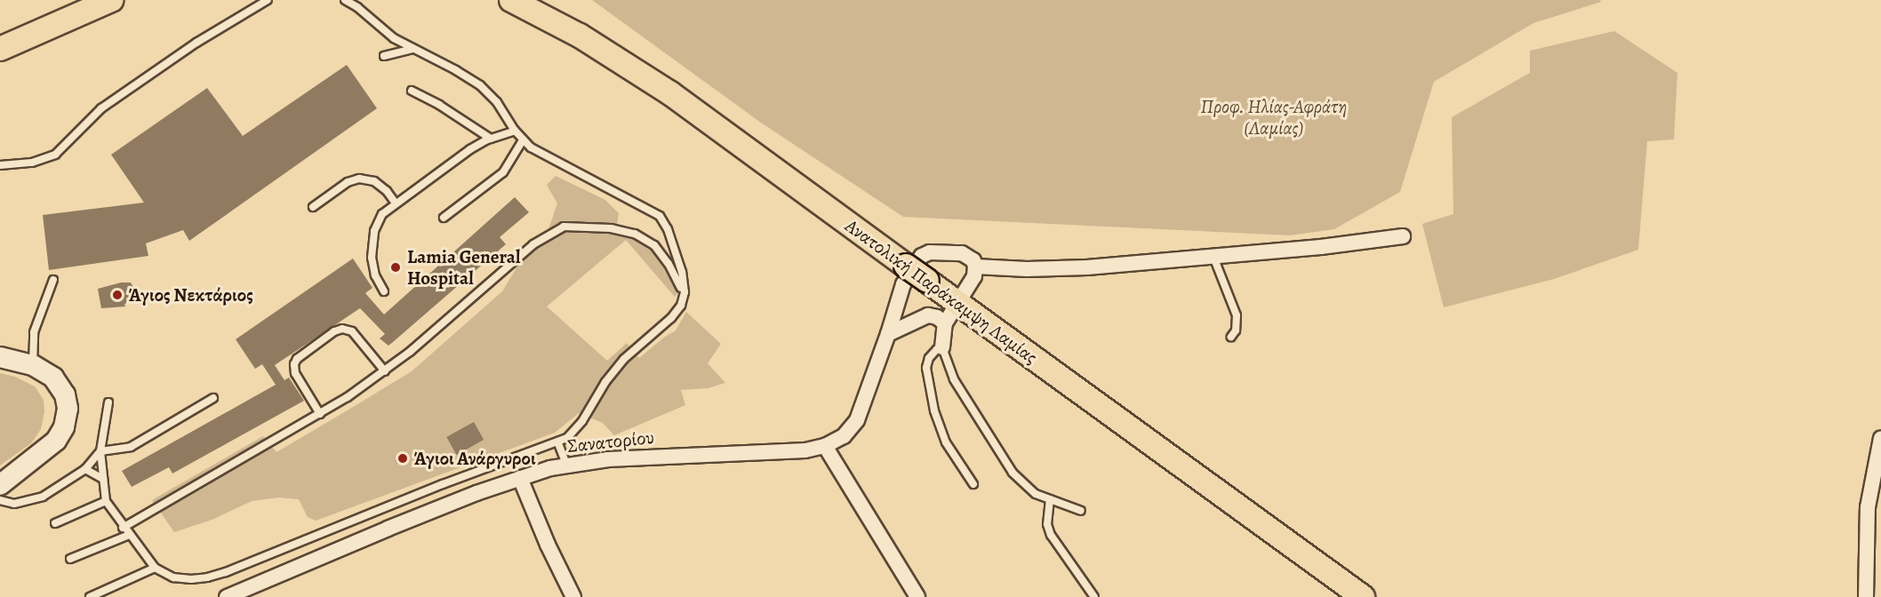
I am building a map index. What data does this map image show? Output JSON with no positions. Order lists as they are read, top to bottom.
{
  "streets": {
    "main road": ["Ανατολική Παράκαμψη Λαμίας"],
    "street": ["Σανατορίου"]
  },
  "parks": ["Προφ. Ηλίας-Αφράτη (Λαμίας)"],
  "places": ["Lamia General Hospital", "Άγιος Νεκτάριος", "Άγιοι Ανάργυροι"]
}
